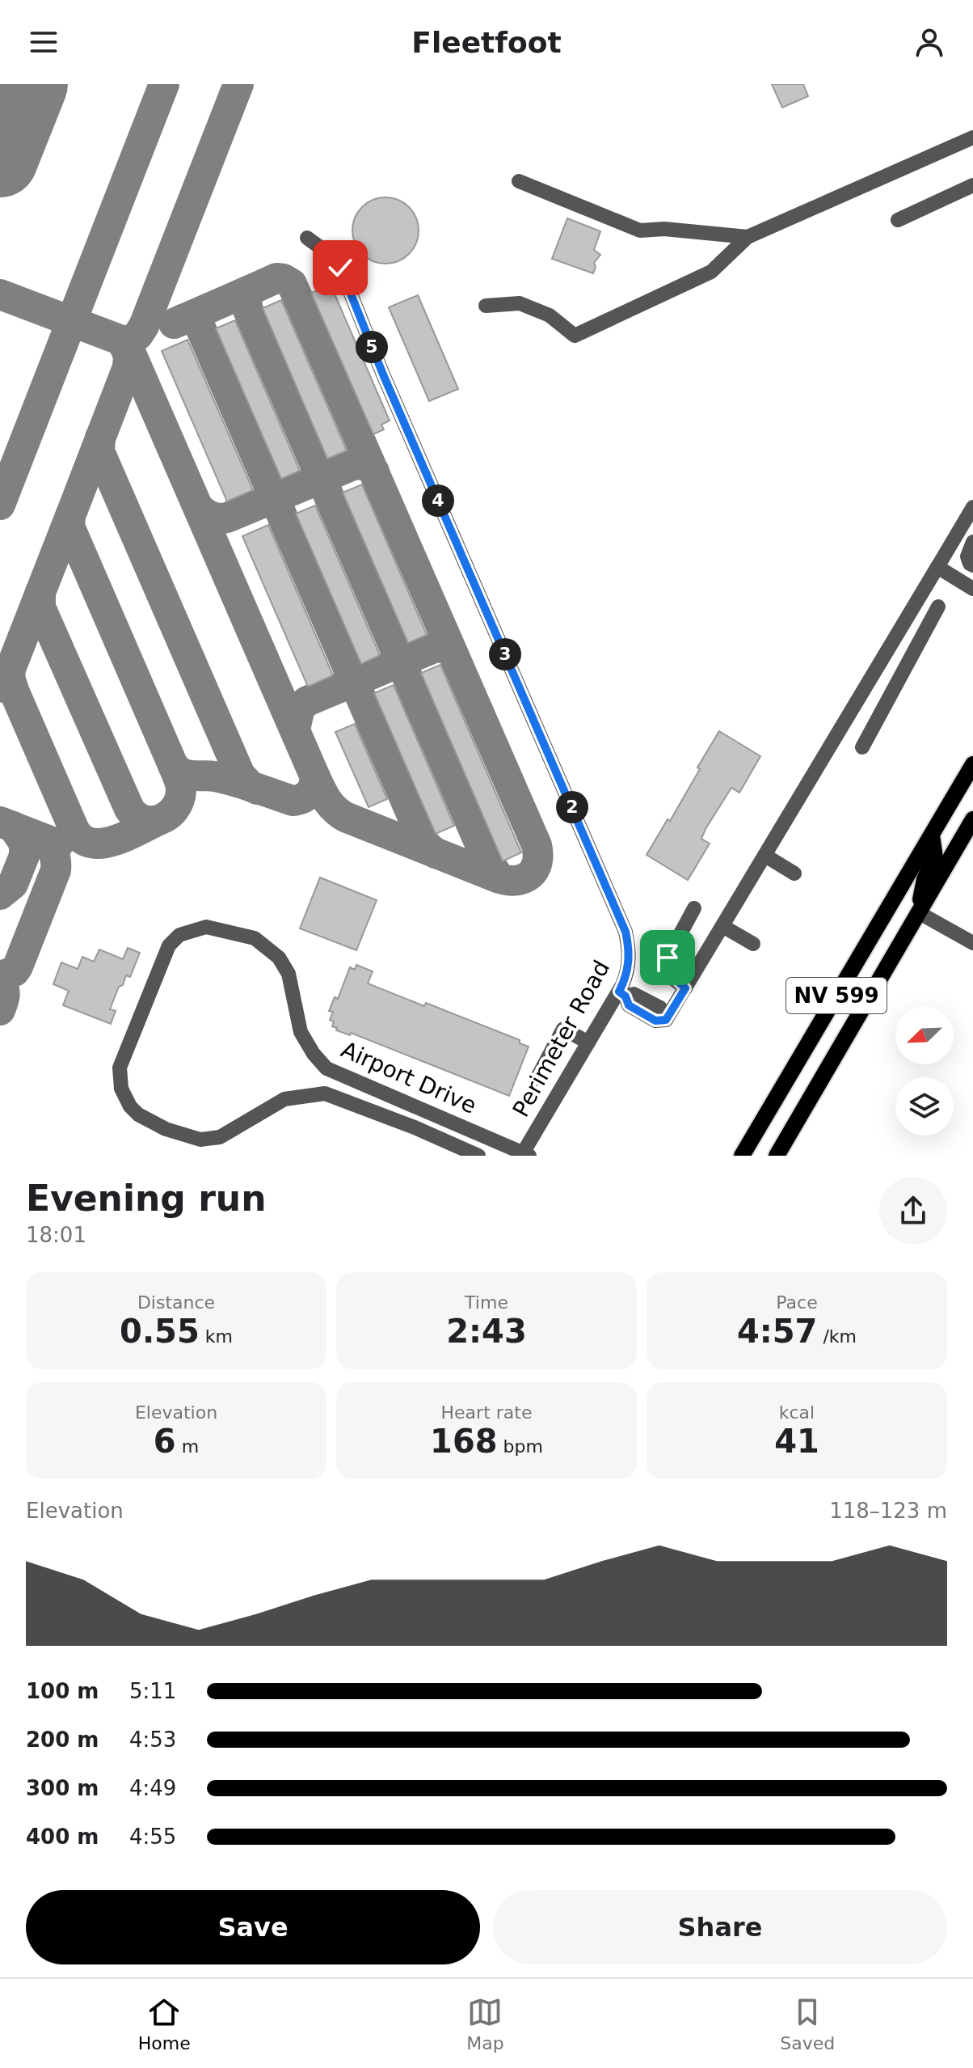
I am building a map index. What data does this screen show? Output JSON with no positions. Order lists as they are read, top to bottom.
{
  "streets": {
    "main road": ["NV 599"],
    "street": ["Perimeter Road", "Airport Drive"]
  },
  "crossings": [
    ["Perimeter Road", "Airport Drive"]
  ],
  "north": "bottom left",
  "page": {
    "header": "Fleetfoot",
    "pins": [
      "5",
      "4",
      "3",
      "2"
    ],
    "heading": ["Evening run", "18:01"],
    "stats": [
      ["Distance", "0.55 km"],
      ["Time", "2:43"],
      ["Pace", "4:57 /km"],
      ["Elevation", "6 m"],
      ["Heart rate", "168 bpm"],
      ["kcal", "41"]
    ],
    "chart": ["Elevation", "118–123 m"],
    "list": [
      {
        "name": "100 m",
        "note": "5:11"
      },
      {
        "name": "200 m",
        "note": "4:53"
      },
      {
        "name": "300 m",
        "note": "4:49"
      },
      {
        "name": "400 m",
        "note": "4:55"
      }
    ],
    "buttons": ["Save", "Share"],
    "tabs": ["Home", "Map", "Saved"]
  }
}
